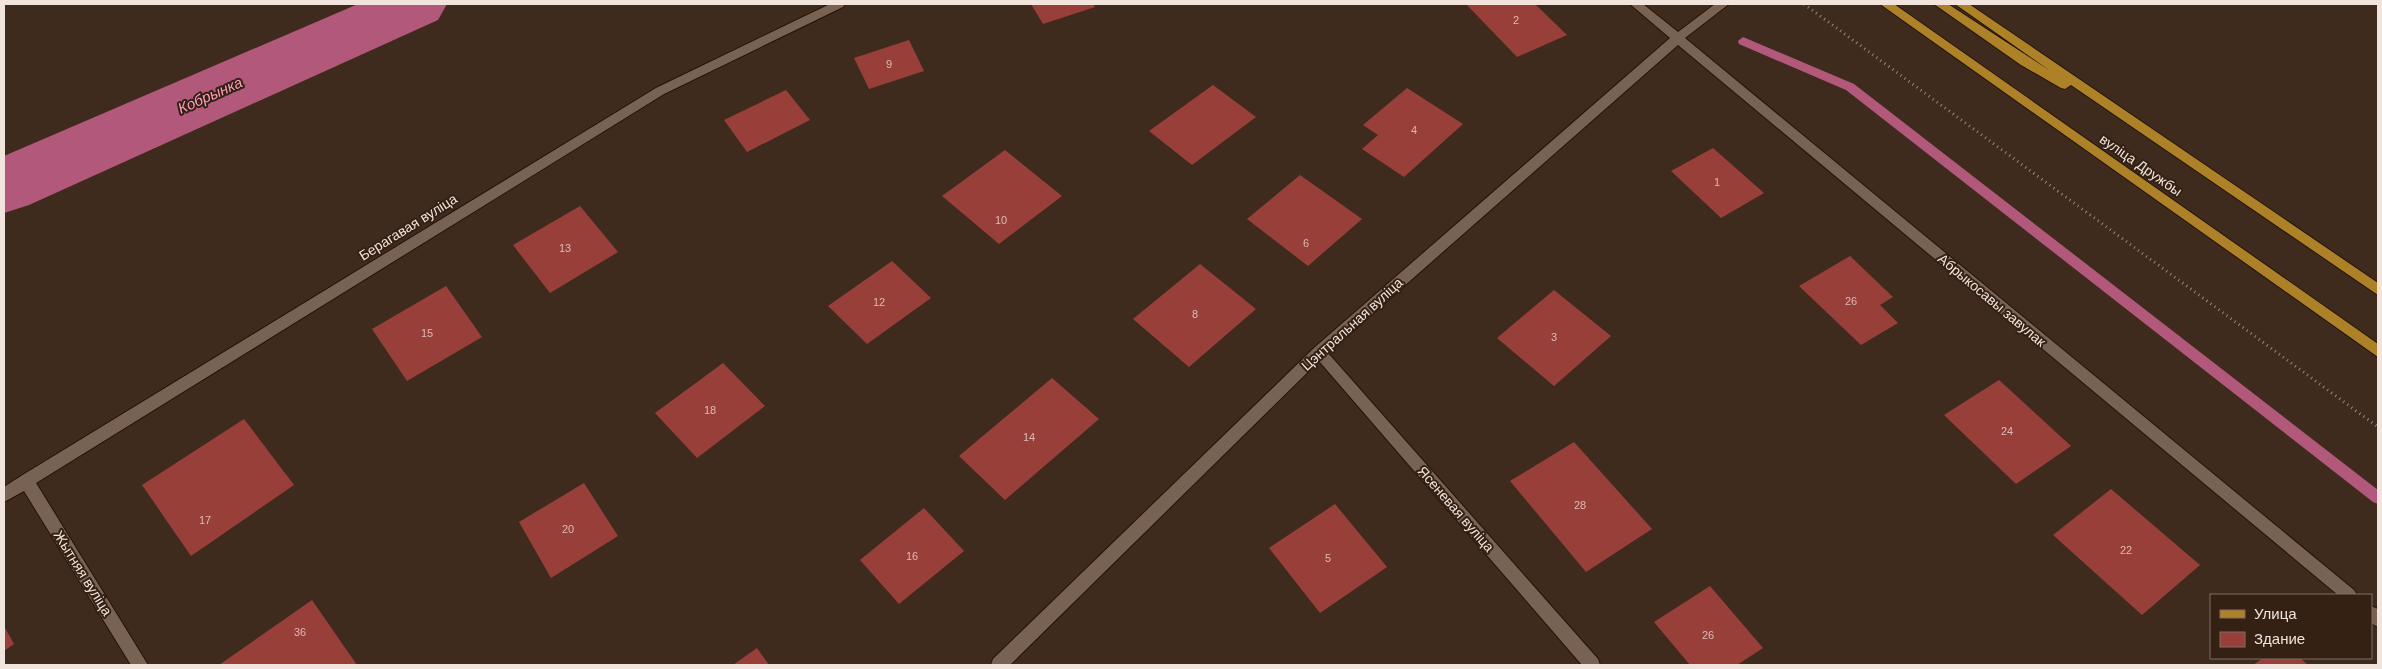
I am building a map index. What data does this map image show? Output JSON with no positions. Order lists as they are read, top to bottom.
{
  "streets": {
    "main road": ["вуліца Дружбы"],
    "street": [
      "Берагавая вуліца",
      "Абрыкосавы завулак",
      "Цэнтральная вуліца",
      "Ясеневая вуліца",
      "Жытняя вуліца"
    ]
  },
  "crossings": [
    ["Берагавая вуліца", "Жытняя вуліца"],
    ["Абрыкосавы завулак", "Цэнтральная вуліца"],
    ["Цэнтральная вуліца", "Ясеневая вуліца"]
  ],
  "water": ["Кобрынка"],
  "house_numbers": [
    "2",
    "9",
    "4",
    "1",
    "10",
    "6",
    "13",
    "26",
    "12",
    "8",
    "15",
    "3",
    "18",
    "24",
    "14",
    "28",
    "17",
    "20",
    "22",
    "16",
    "5",
    "36",
    "26"
  ],
  "legend": ["Улица", "Здание"]
}
